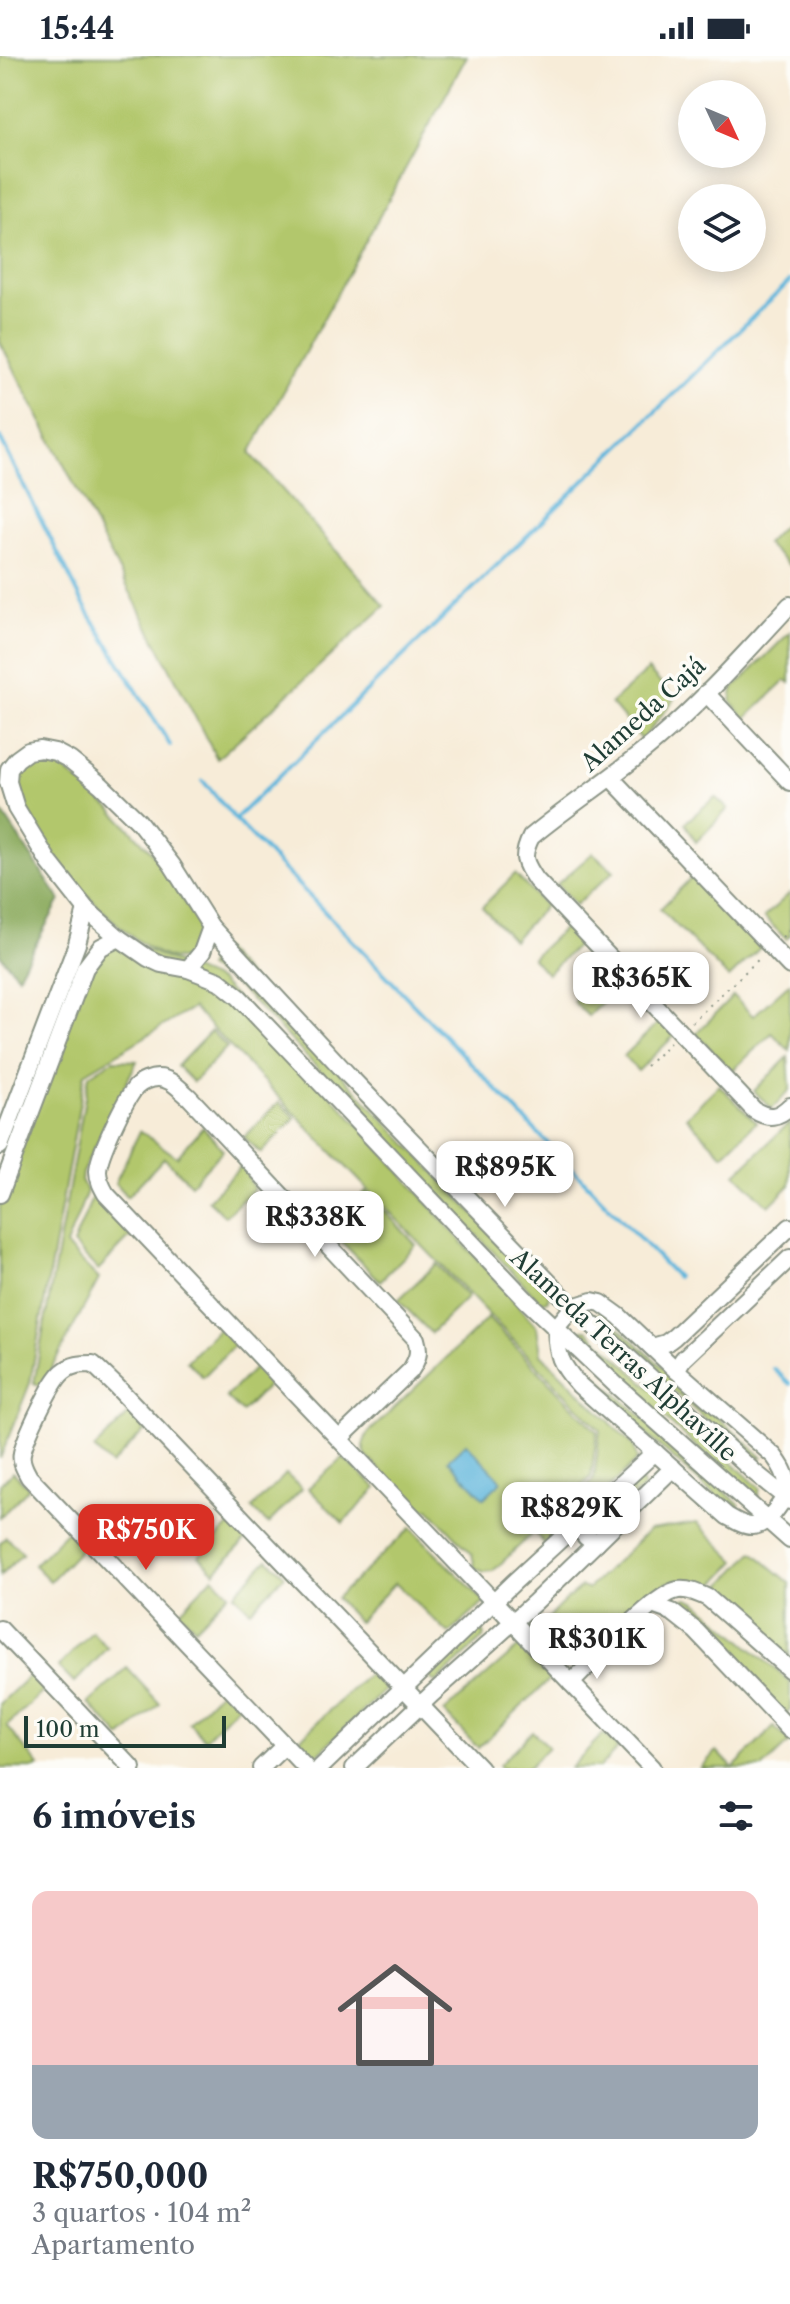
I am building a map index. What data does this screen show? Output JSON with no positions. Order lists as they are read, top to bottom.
{
  "streets": {
    "street": ["Alameda Cajá", "Alameda Terras Alphaville"]
  },
  "scale_bar": "100 m",
  "north": "bottom right",
  "page": {
    "status": "15:44",
    "price": [
      "R$365K",
      "R$895K",
      "R$338K",
      "R$829K",
      "R$750K",
      "R$301K"
    ],
    "scale": "100 m",
    "heading": "6 imóveis",
    "list": [
      {
        "name": "R$750,000",
        "note": "3 quartos · 104 m² · Apartamento"
      }
    ]
  }
}
